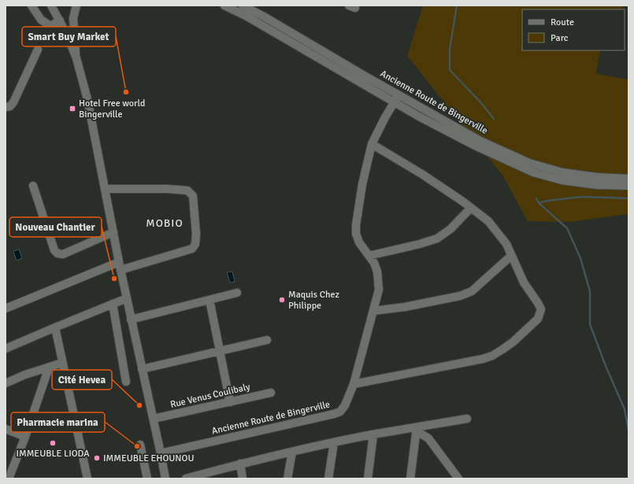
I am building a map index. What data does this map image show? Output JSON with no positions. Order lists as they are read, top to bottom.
{
  "streets": {
    "street": ["Ancienne Route de Bingerville", "Rue Venus Coulibaly"]
  },
  "districts": ["MOBIO"],
  "places": {
    "other": [
      "Smart Buy Market",
      "Nouveau Chantier",
      "Maquis Chez Philippe",
      "Cité Hevea",
      "IMMEUBLE LIODA",
      "Pharmacie marina",
      "IMMEUBLE EHOUNOU"
    ],
    "transit": ["Hotel Free world Bingerville"]
  },
  "legend": ["Route", "Parc"]
}
